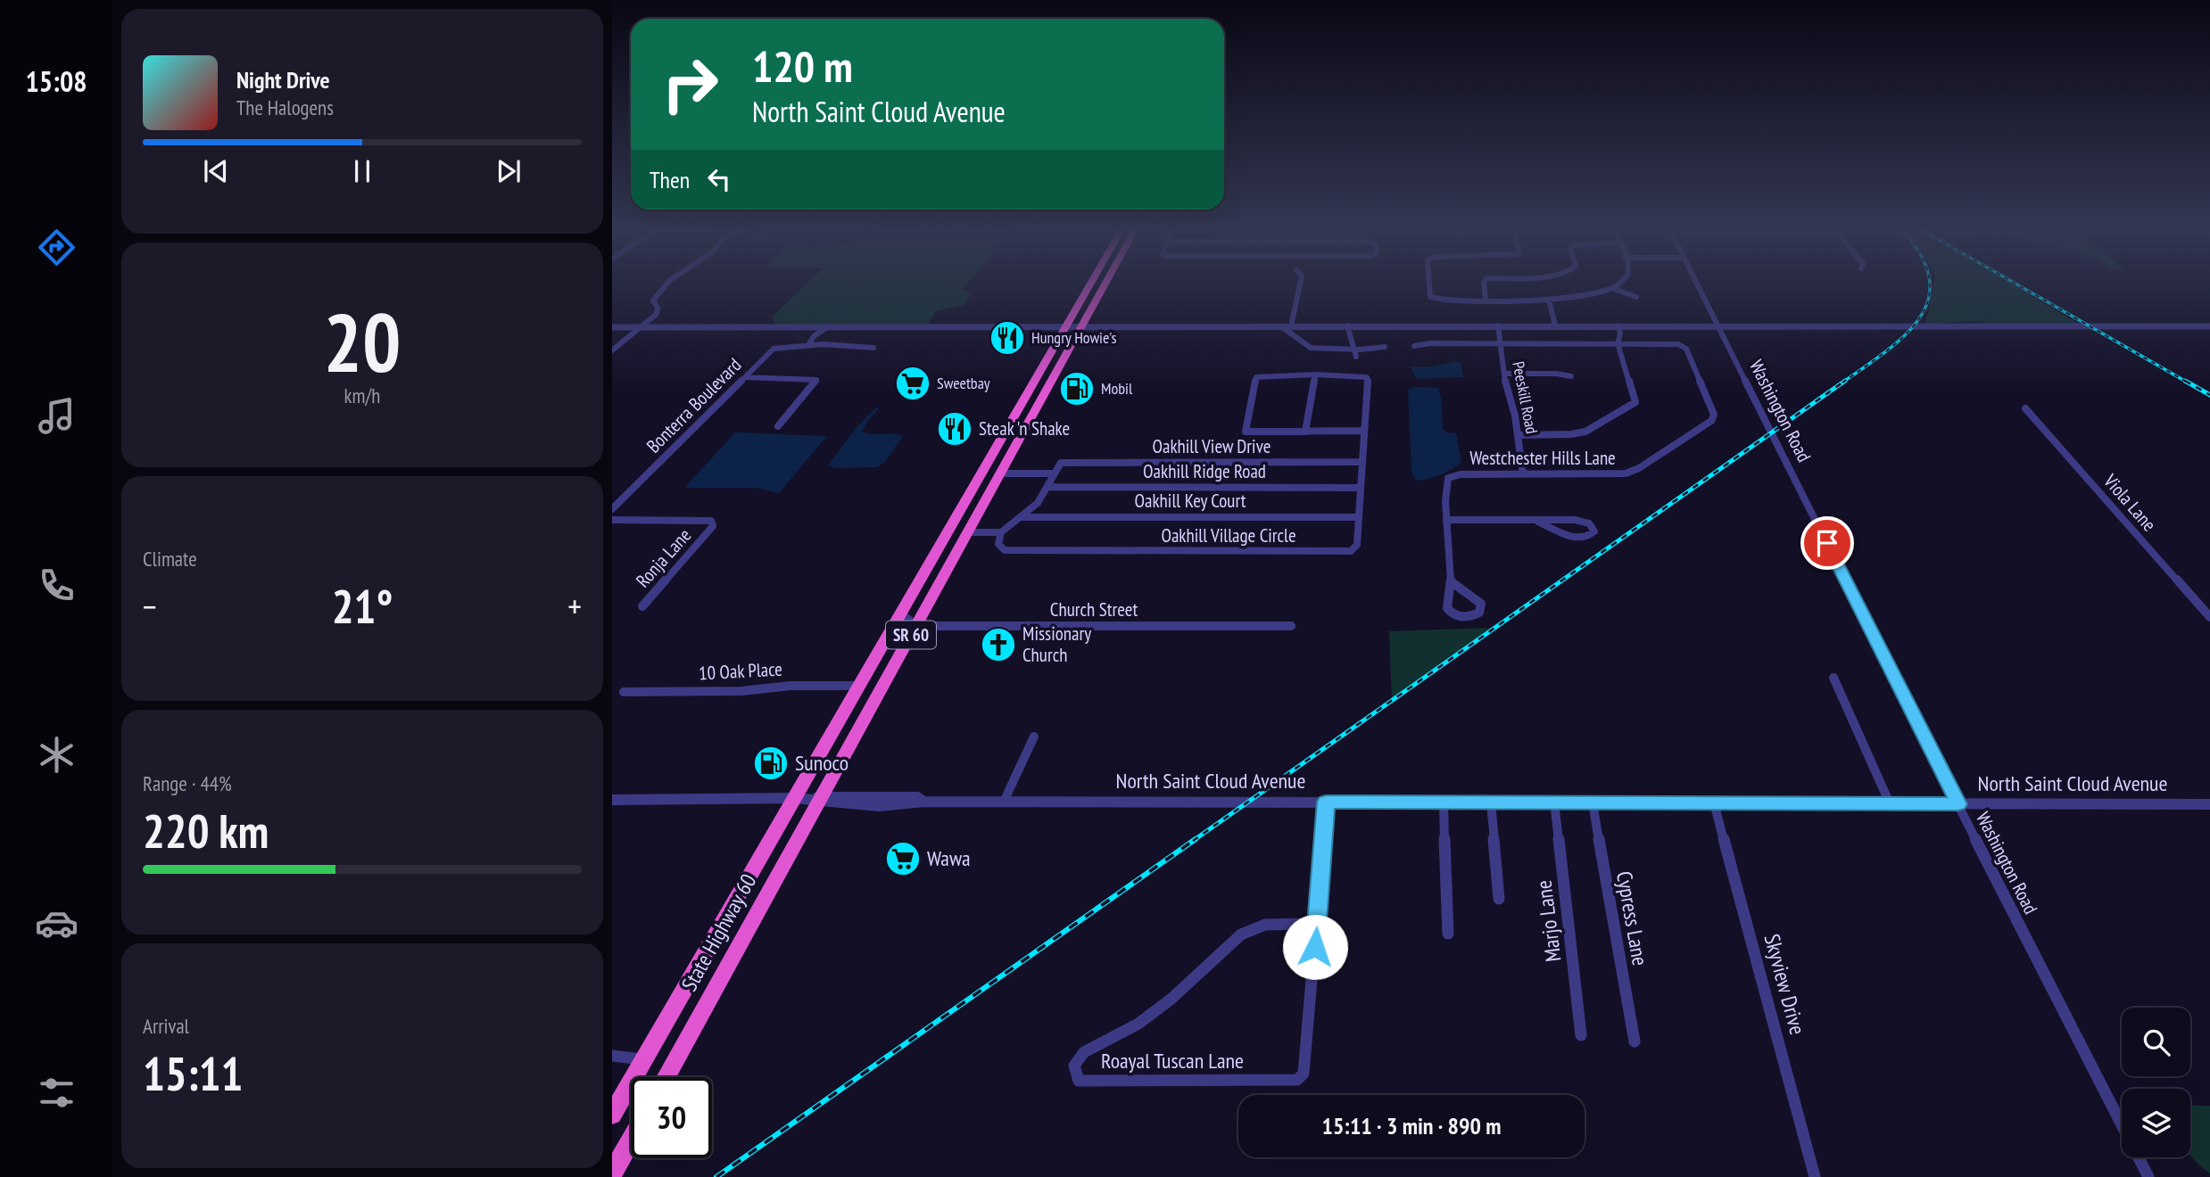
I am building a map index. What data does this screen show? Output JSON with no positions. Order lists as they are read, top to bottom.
{
  "streets": {
    "highway": ["SR 60", "State Highway 60"],
    "street": [
      "Peeskill Road",
      "Bonterra Boulevard",
      "Washington Road",
      "Oakhill View Drive",
      "Westchester Hills Lane",
      "Oakhill Ridge Road",
      "Oakhill Key Court",
      "Viola Lane",
      "Oakhill Village Circle",
      "Ronja Lane",
      "Church Street",
      "10 Oak Place",
      "North Saint Cloud Avenue",
      "Cypress Lane",
      "Marjo Lane",
      "Skyview Drive",
      "Roayal Tuscan Lane"
    ]
  },
  "crossings": [
    ["Peeskill Road", "Westchester Hills Lane"],
    ["Washington Road", "North Saint Cloud Avenue"],
    ["Oakhill View Drive", "Oakhill Village Circle"],
    ["Oakhill Ridge Road", "Oakhill Village Circle"],
    ["Oakhill Key Court", "Oakhill Village Circle"],
    ["Church Street", "SR 60"],
    ["SR 60", "10 Oak Place"],
    ["SR 60", "North Saint Cloud Avenue"],
    ["SR 60", "State Highway 60"],
    ["North Saint Cloud Avenue", "Cypress Lane"],
    ["North Saint Cloud Avenue", "Marjo Lane"],
    ["North Saint Cloud Avenue", "State Highway 60"],
    ["North Saint Cloud Avenue", "Skyview Drive"],
    ["North Saint Cloud Avenue", "Roayal Tuscan Lane"]
  ],
  "places": {
    "restaurant": ["Hungry Howie's", "Steak 'n Shake"],
    "supermarket": ["Sweetbay", "Wawa"],
    "fuel station": ["Mobil", "Sunoco"],
    "church": ["Missionary Church"]
  },
  "page": {
    "tabs": "15:08",
    "turn": ["120 m", "North Saint Cloud Avenue"],
    "song": ["Night Drive", "The Halogens"],
    "then": "Then",
    "tile": [
      ["20", "km/h"],
      "Climate",
      ["Range · 44%", "220 km"],
      ["Arrival", "15:11"]
    ],
    "heat": ["−", "21°", "+"],
    "limit": "30",
    "trip": "15:11 · 3 min · 890 m"
  }
}
